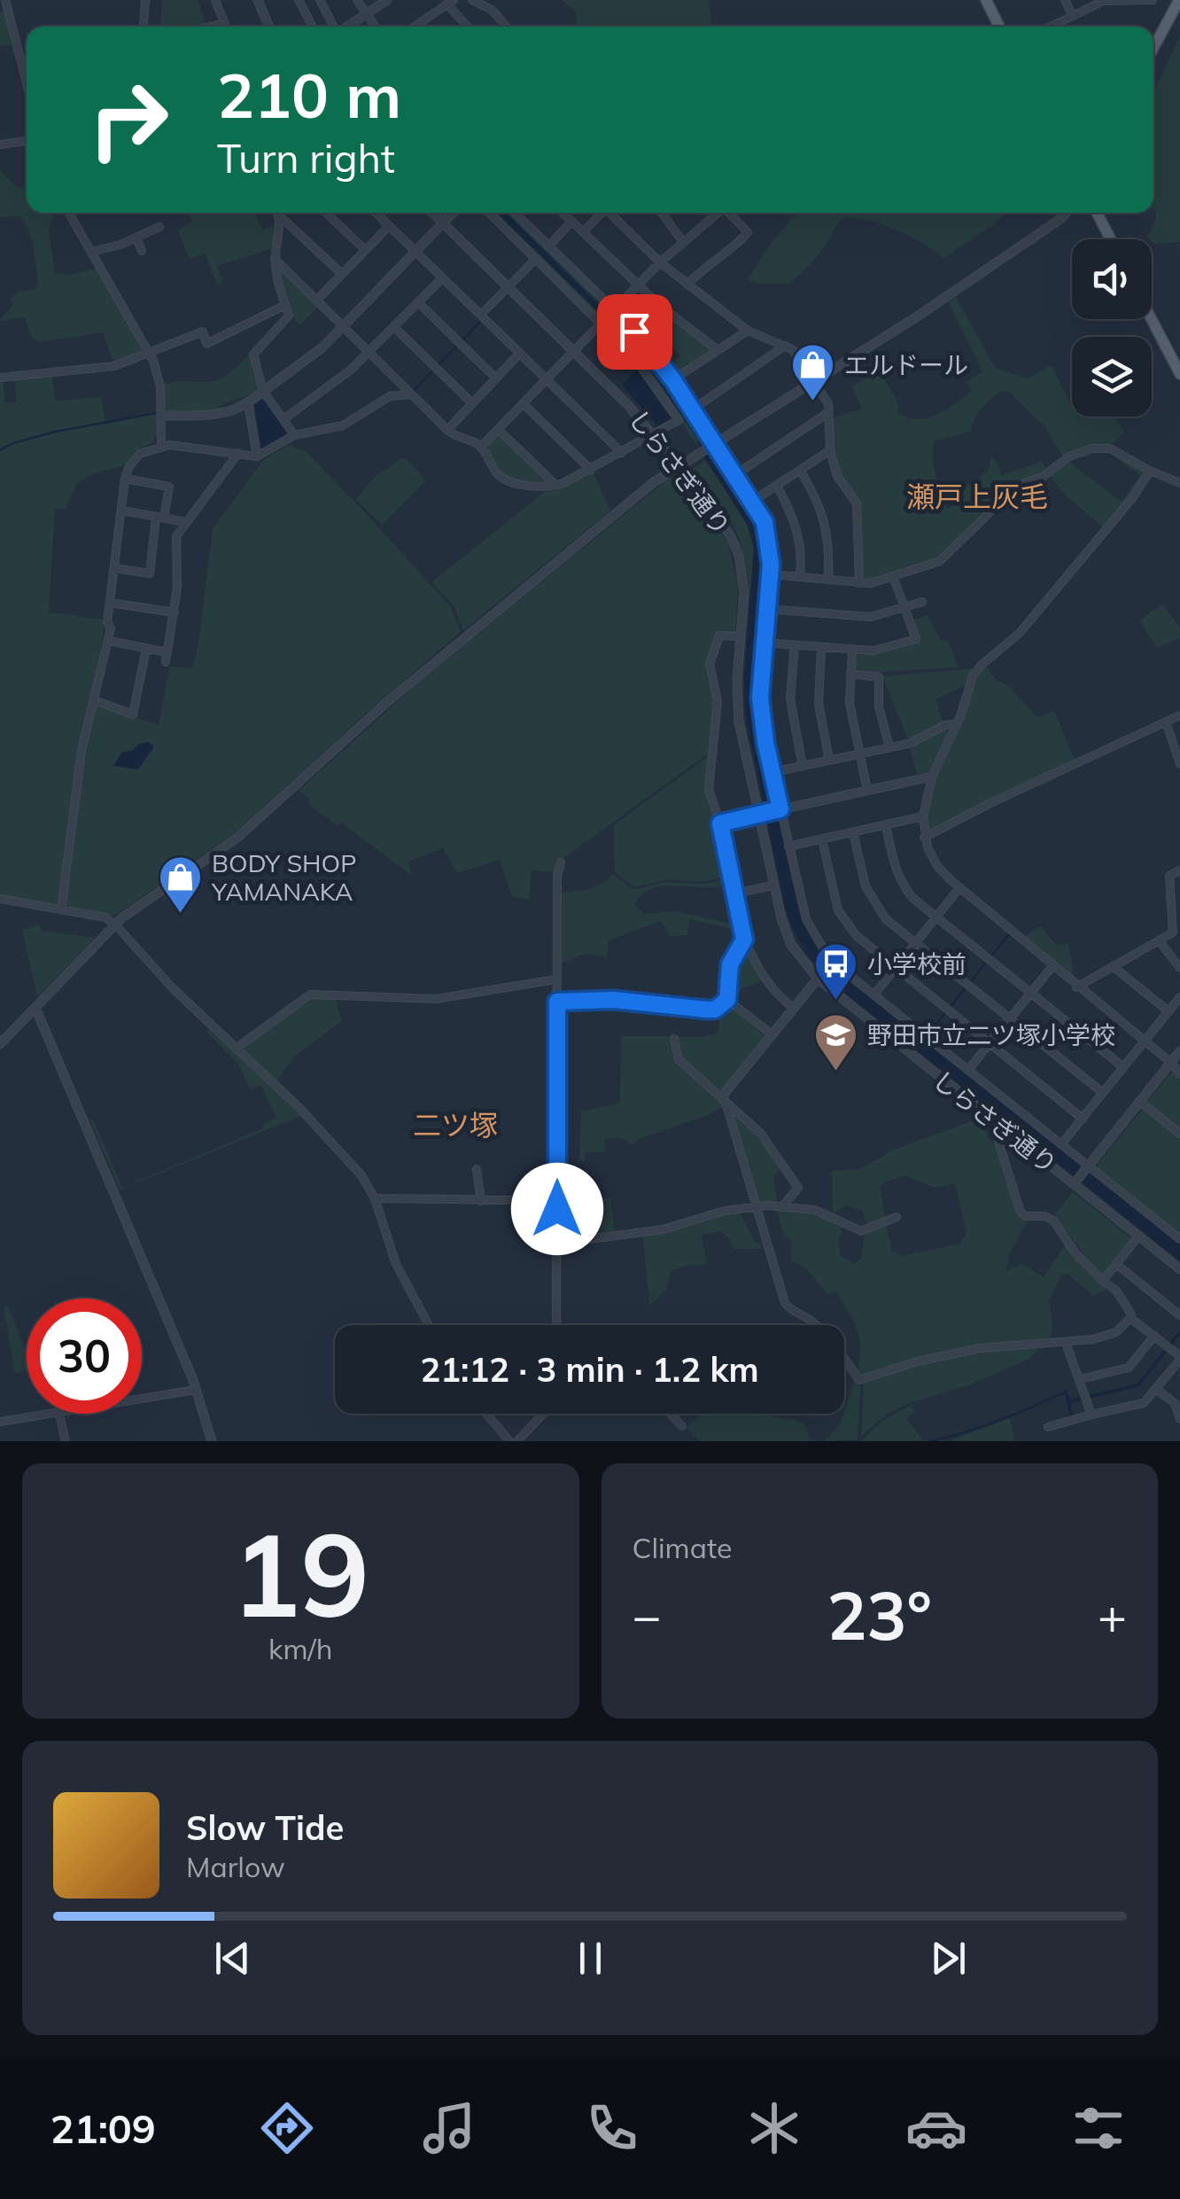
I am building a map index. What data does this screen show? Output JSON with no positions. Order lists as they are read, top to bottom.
{
  "streets": {
    "street": ["しらさぎ通り"]
  },
  "districts": ["瀬戸上灰毛", "二ツ塚"],
  "places": {
    "shop": ["エルドール", "BODY SHOP YAMANAKA"],
    "bus stop": ["小学校前"],
    "school or university": ["野田市立二ツ塚小学校"]
  },
  "page": {
    "turn": ["210 m", "Turn right"],
    "limit": "30",
    "trip": "21:12 · 3 min · 1.2 km",
    "tile": [
      ["19", "km/h"],
      "Climate"
    ],
    "heat": ["−", "23°", "+"],
    "song": ["Slow Tide", "Marlow"],
    "tabs": "21:09"
  }
}
